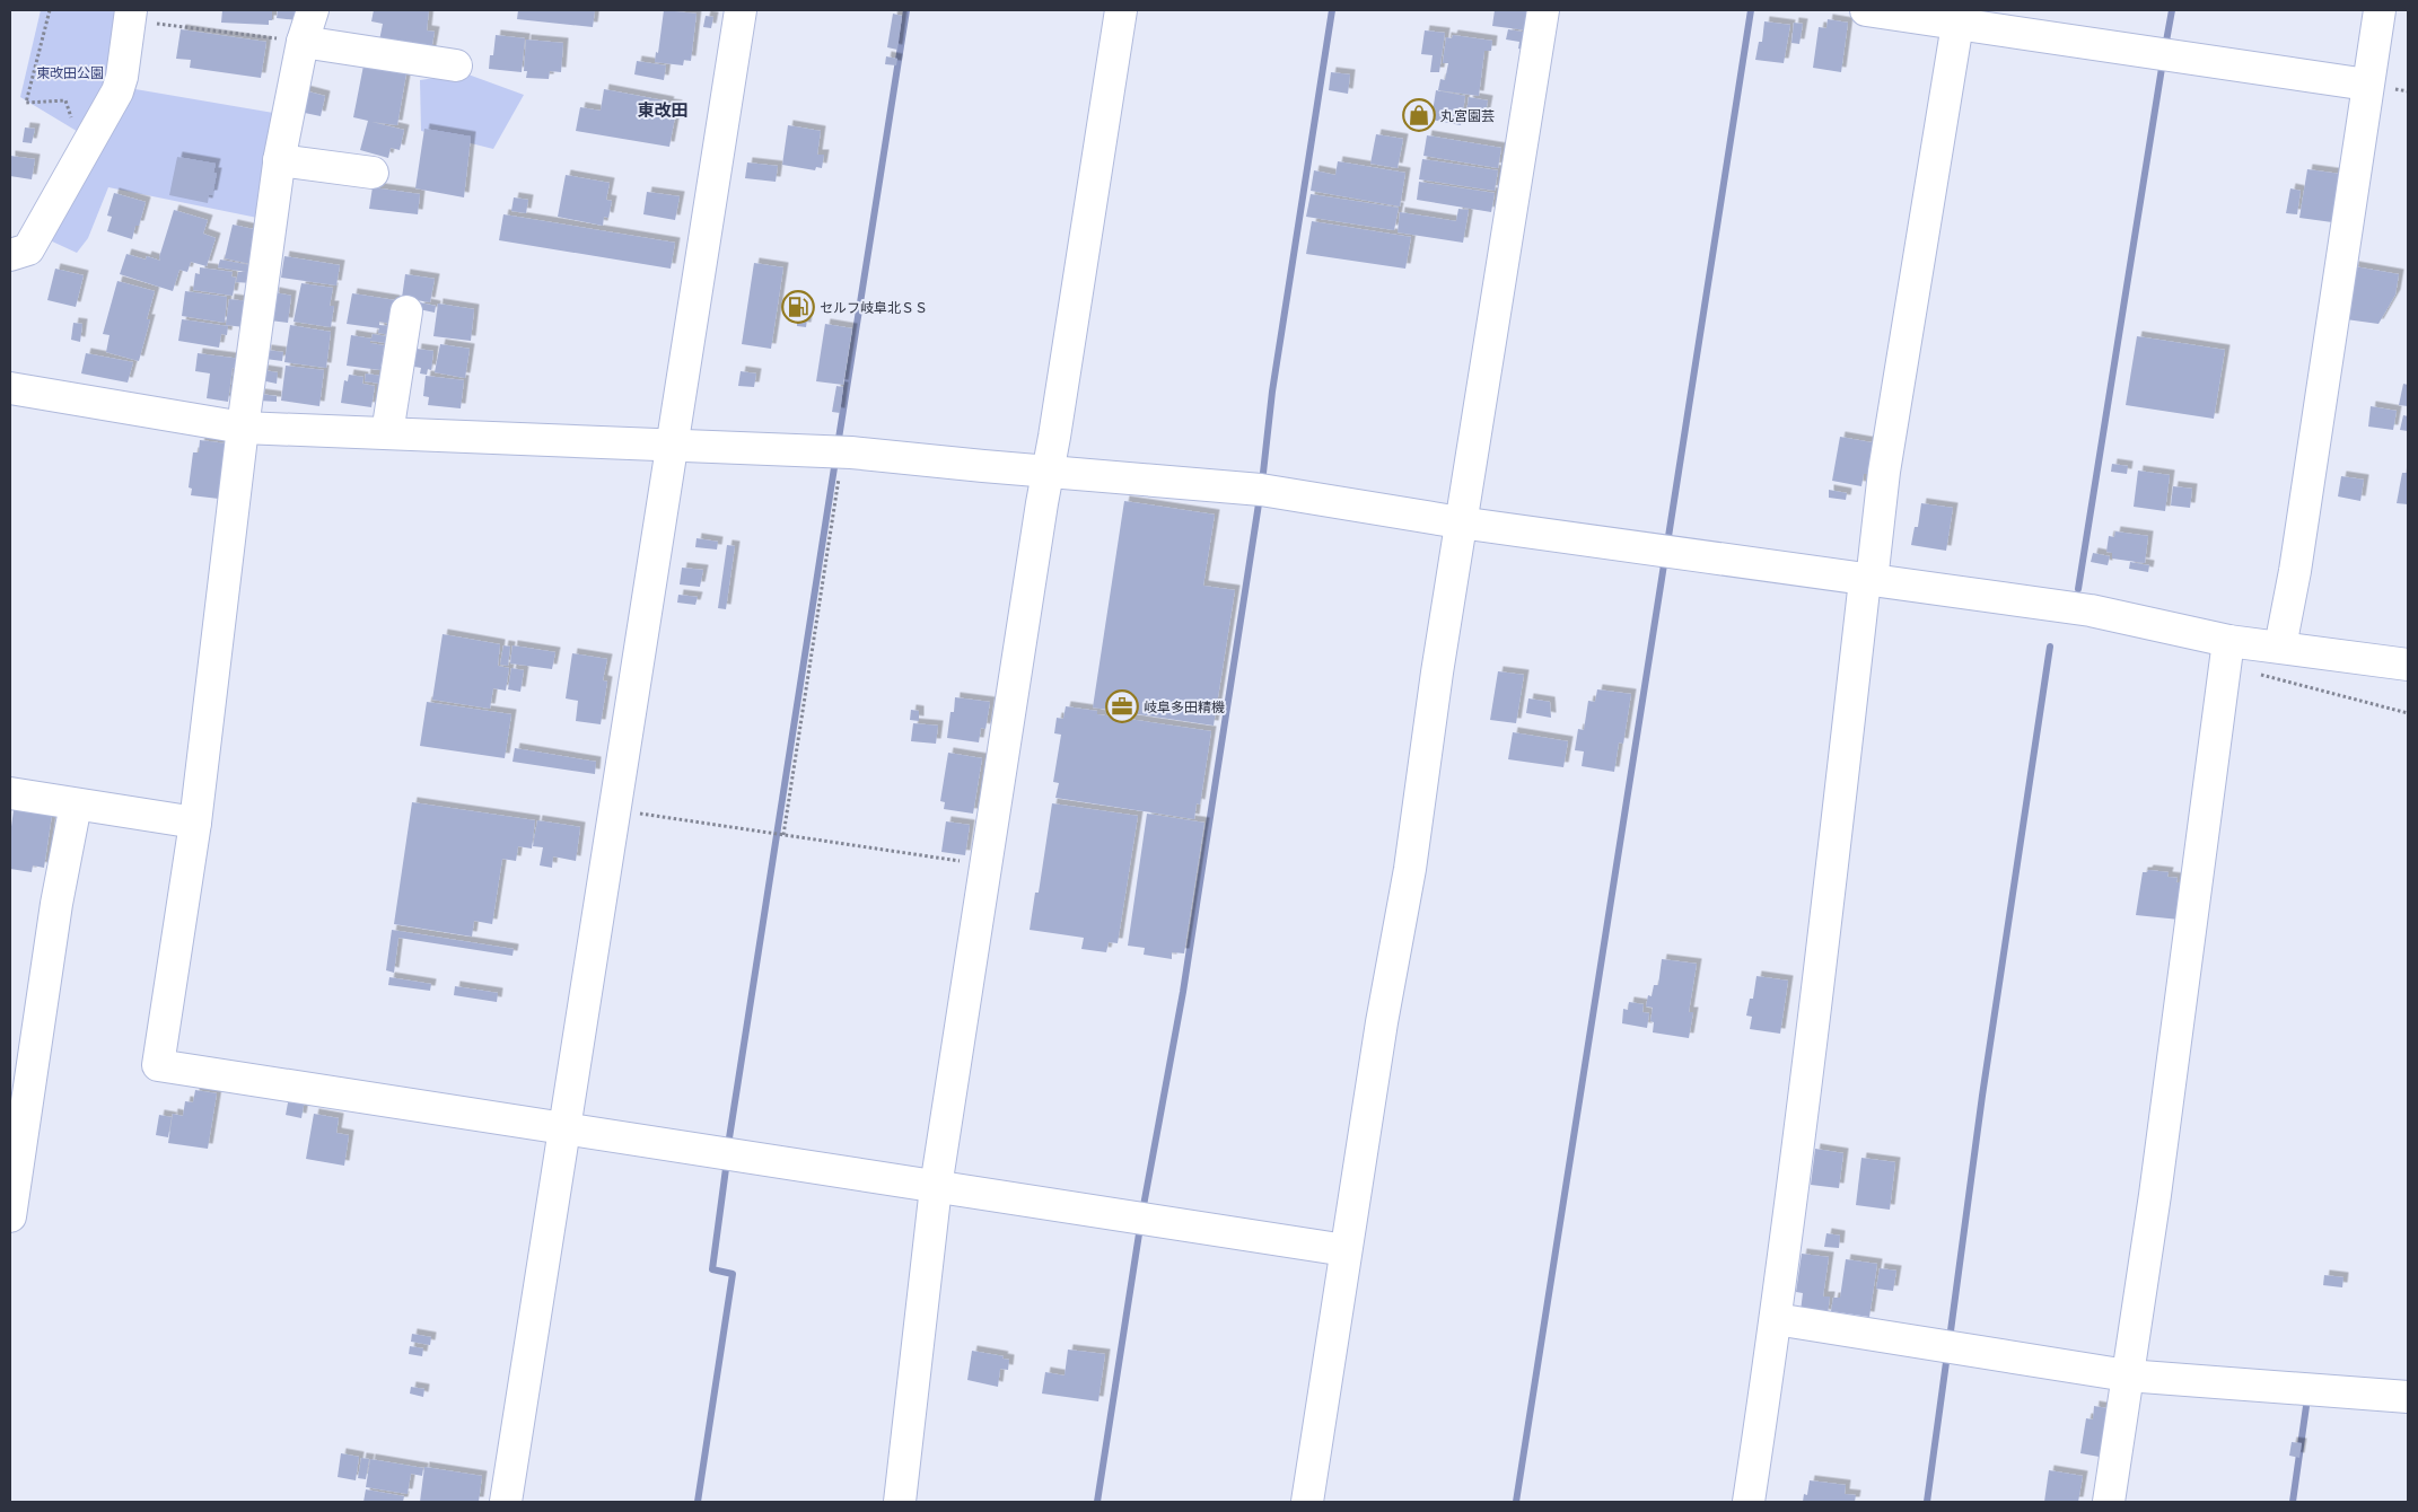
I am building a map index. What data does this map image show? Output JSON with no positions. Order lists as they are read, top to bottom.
{
  "districts": ["東改田"],
  "parks": ["東改田公園"],
  "places": {
    "shop": ["丸宮園芸"],
    "fuel station": ["セルフ岐阜北ＳＳ"],
    "office": ["岐阜多田精機"]
  }
}
